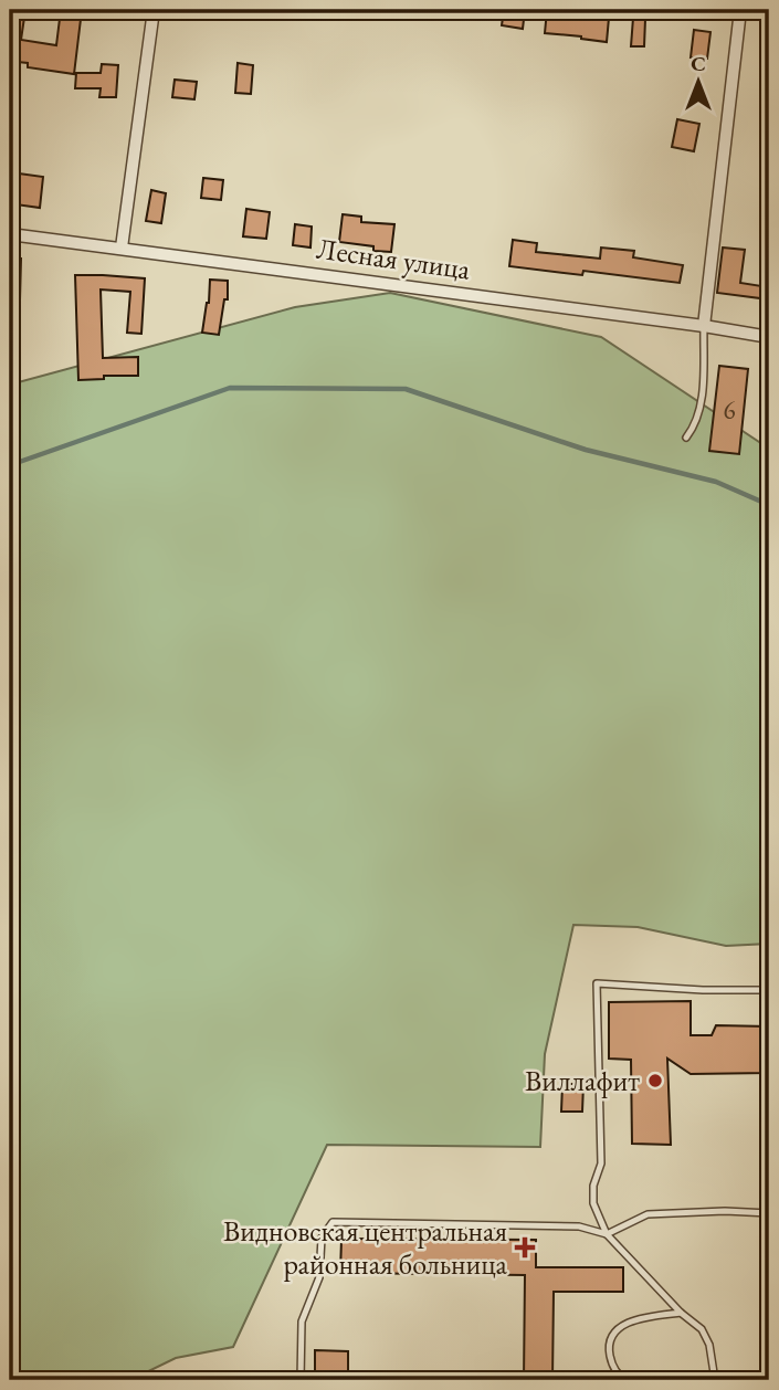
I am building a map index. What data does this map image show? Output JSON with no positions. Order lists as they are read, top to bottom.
{
  "streets": {
    "street": ["Лесная улица"]
  },
  "places": {
    "other": ["Виллафит"],
    "health": ["Видновская центральная районная больница"]
  },
  "house_numbers": ["6"],
  "north": "top"
}
